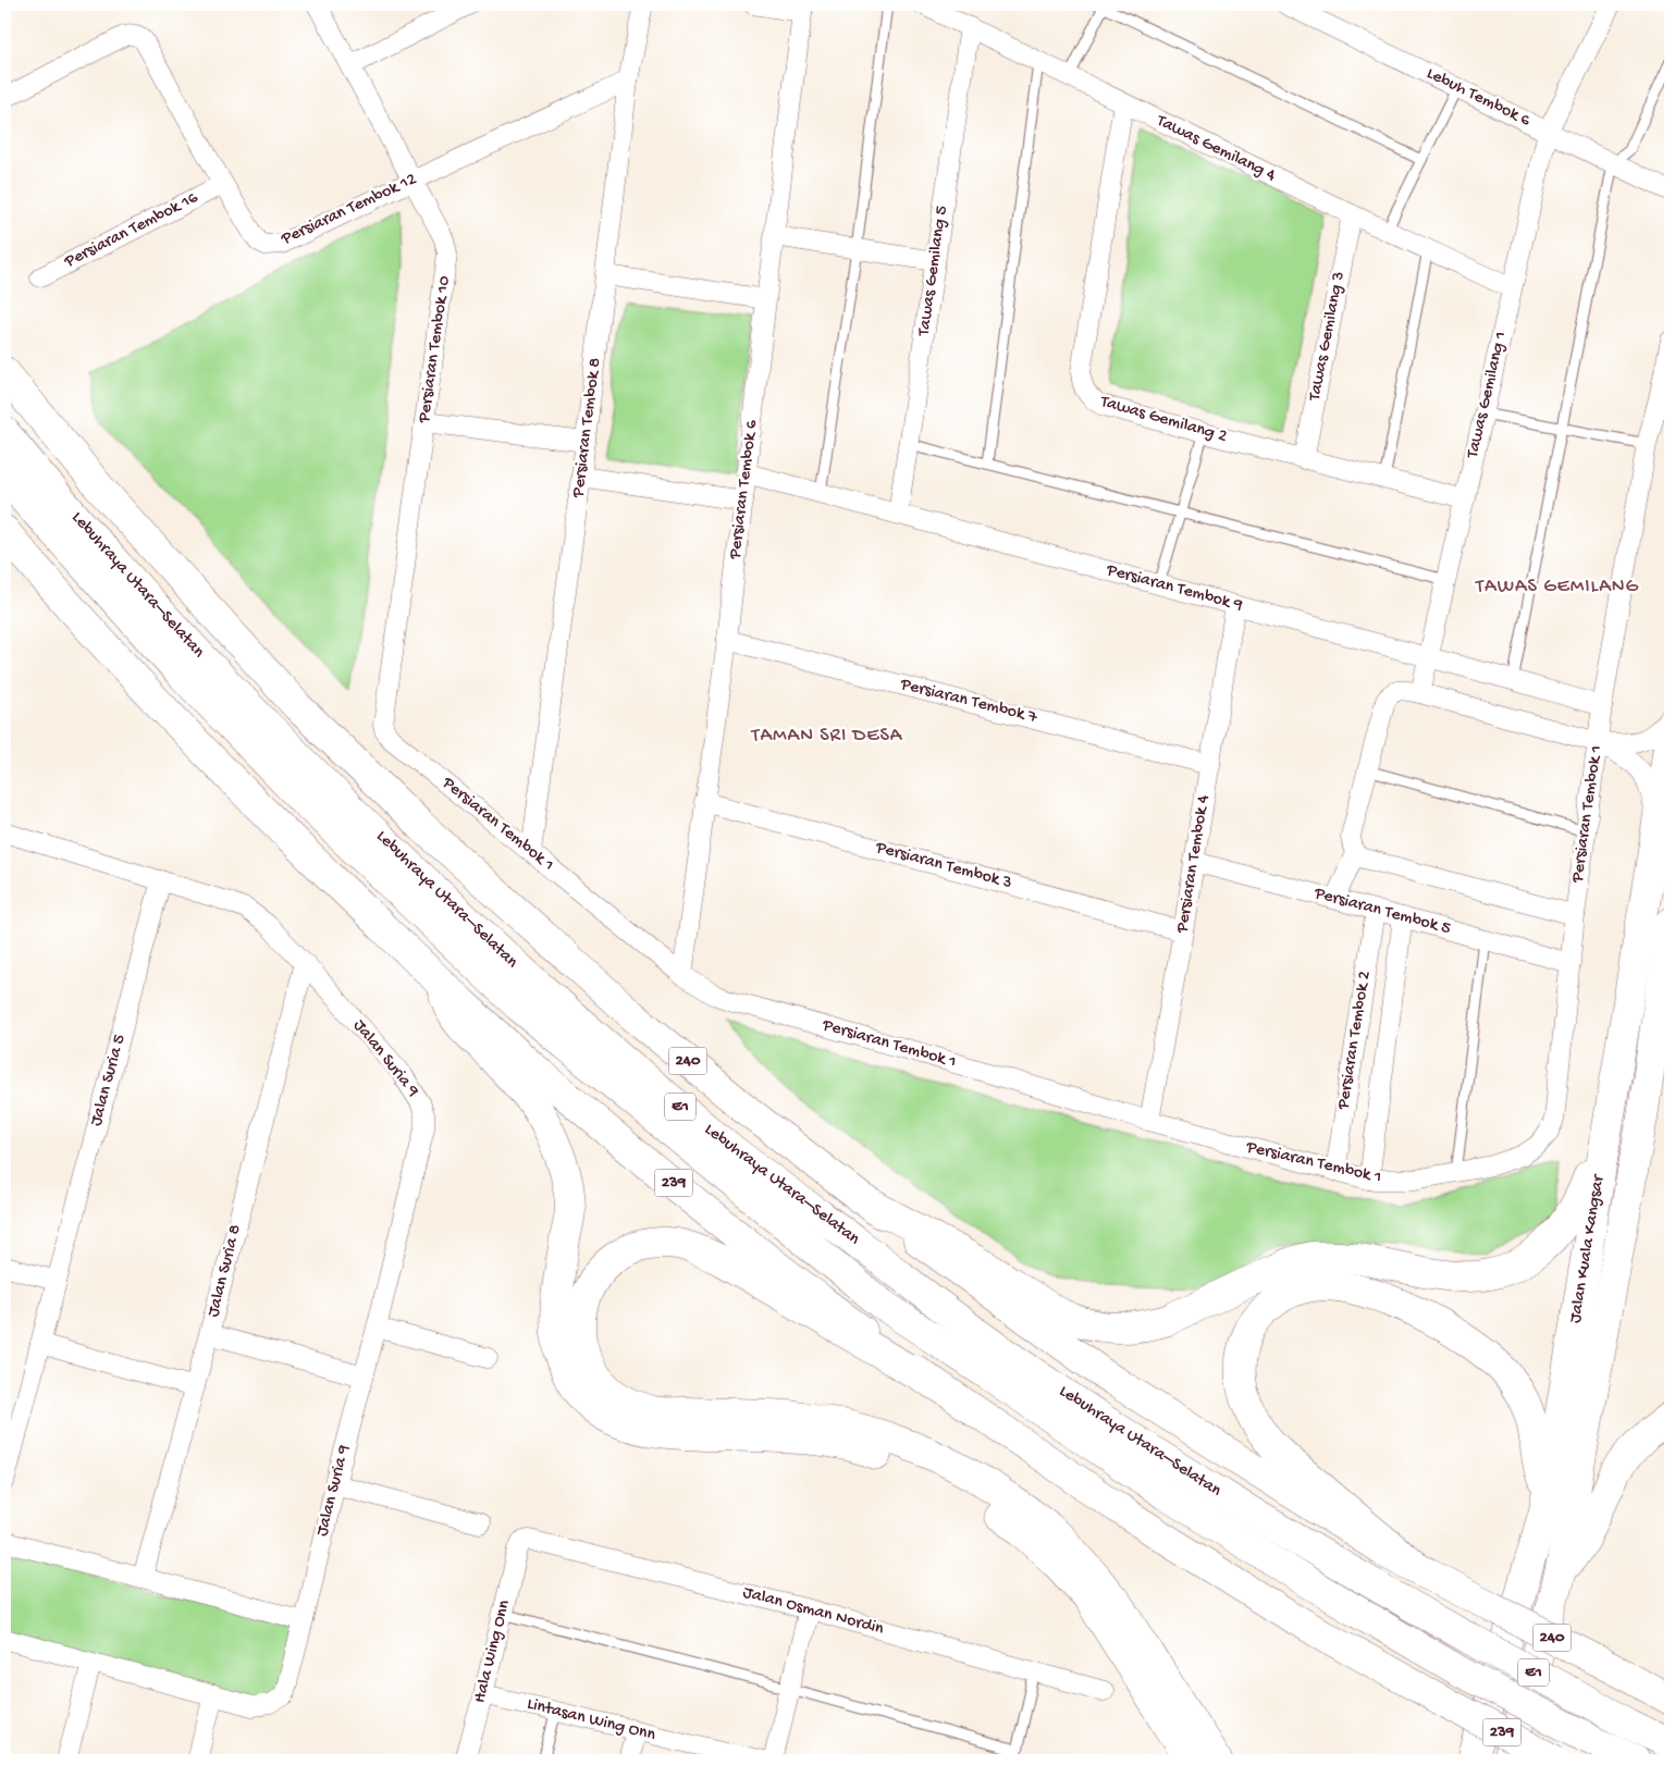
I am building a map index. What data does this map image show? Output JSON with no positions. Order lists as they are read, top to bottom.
{
  "streets": {
    "main road": [
      "Lebuhraya Utara–Selatan",
      "240",
      "E1",
      "239",
      "Jalan Kuala Kangsar"
    ],
    "street": [
      "Lebuh Tembok 6",
      "Tawas Gemilang 4",
      "Persiaran Tembok 12",
      "Persiaran Tembok 16",
      "Tawas Gemilang 5",
      "Tawas Gemilang 3",
      "Persiaran Tembok 10",
      "Tawas Gemilang 1",
      "Tawas Gemilang 2",
      "Persiaran Tembok 8",
      "Persiaran Tembok 6",
      "Persiaran Tembok 9",
      "Persiaran Tembok 7",
      "Persiaran Tembok 1",
      "Persiaran Tembok 4",
      "Persiaran Tembok 3",
      "Persiaran Tembok 5",
      "Persiaran Tembok 2",
      "Jalan Suria 9",
      "Jalan Suria 5",
      "Jalan Suria 8",
      "Jalan Osman Nordin",
      "Hala Wing Onn",
      "Lintasan Wing Onn"
    ]
  },
  "crossings": [
    ["Lebuh Tembok 6", "Tawas Gemilang 1"],
    ["Tawas Gemilang 4", "Tawas Gemilang 5"],
    ["Tawas Gemilang 4", "Tawas Gemilang 3"],
    ["Tawas Gemilang 4", "Tawas Gemilang 1"],
    ["Tawas Gemilang 4", "Tawas Gemilang 2"],
    ["Persiaran Tembok 12", "Persiaran Tembok 16"],
    ["Persiaran Tembok 12", "Persiaran Tembok 10"],
    ["Persiaran Tembok 12", "Persiaran Tembok 8"],
    ["Tawas Gemilang 5", "Persiaran Tembok 9"],
    ["Tawas Gemilang 3", "Tawas Gemilang 2"],
    ["Persiaran Tembok 10", "Persiaran Tembok 1"],
    ["Tawas Gemilang 1", "Tawas Gemilang 2"],
    ["Tawas Gemilang 1", "Persiaran Tembok 9"],
    ["Persiaran Tembok 8", "Persiaran Tembok 1"],
    ["Persiaran Tembok 6", "Persiaran Tembok 9"],
    ["Persiaran Tembok 6", "Persiaran Tembok 7"],
    ["Persiaran Tembok 6", "Persiaran Tembok 1"],
    ["Persiaran Tembok 6", "Persiaran Tembok 3"],
    ["Persiaran Tembok 9", "Persiaran Tembok 1"],
    ["Persiaran Tembok 9", "Persiaran Tembok 4"],
    ["Persiaran Tembok 7", "Persiaran Tembok 4"],
    ["Persiaran Tembok 1", "Persiaran Tembok 4"],
    ["Persiaran Tembok 1", "Persiaran Tembok 5"],
    ["Persiaran Tembok 1", "Persiaran Tembok 2"],
    ["Persiaran Tembok 4", "Persiaran Tembok 3"],
    ["Persiaran Tembok 4", "Persiaran Tembok 5"],
    ["Persiaran Tembok 5", "Persiaran Tembok 2"],
    ["Jalan Suria 9", "Jalan Suria 5"],
    ["Jalan Suria 9", "Jalan Suria 8"],
    ["Jalan Osman Nordin", "Hala Wing Onn"],
    ["Hala Wing Onn", "Lintasan Wing Onn"]
  ],
  "districts": ["TAWAS GEMILANG", "TAMAN SRI DESA"]
}
